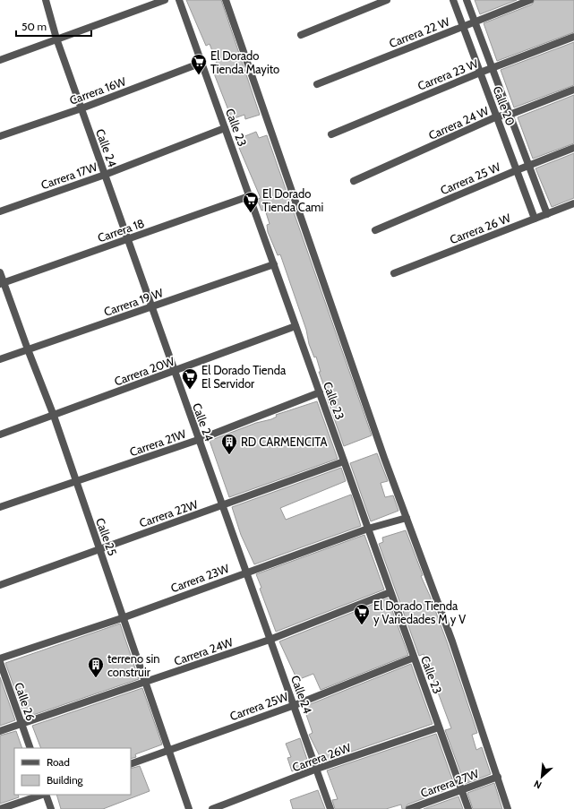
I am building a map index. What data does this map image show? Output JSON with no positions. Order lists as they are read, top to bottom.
{
  "streets": {
    "street": [
      "Carrera 22 W",
      "Carrera 23 W",
      "Carrera 16W",
      "Calle 20",
      "Carrera 24 W",
      "Calle 23",
      "Calle 24",
      "Carrera 17W",
      "Carrera 25 W",
      "Carrera 26 W",
      "Carrera 18",
      "Carrera 19 W",
      "Carrera 20W",
      "Carrera 21W",
      "Carrera 22W",
      "Calle 25",
      "Carrera 23W",
      "Carrera 24W",
      "Calle 26",
      "Carrera 25W",
      "Carrera 26W",
      "Carrera 27W"
    ]
  },
  "crossings": [
    ["Carrera 22 W", "Calle 20"],
    ["Carrera 23 W", "Calle 20"],
    ["Carrera 16W", "Calle 23"],
    ["Carrera 16W", "Calle 24"],
    ["Calle 20", "Carrera 24 W"],
    ["Calle 20", "Carrera 25 W"],
    ["Calle 20", "Carrera 26 W"],
    ["Calle 23", "Carrera 17W"],
    ["Calle 23", "Carrera 18"],
    ["Calle 23", "Carrera 19 W"],
    ["Calle 23", "Carrera 20W"],
    ["Calle 23", "Carrera 21W"],
    ["Calle 23", "Carrera 22W"],
    ["Calle 23", "Carrera 23W"],
    ["Calle 23", "Carrera 24W"],
    ["Calle 23", "Carrera 25W"],
    ["Calle 23", "Carrera 26W"],
    ["Calle 23", "Carrera 27W"],
    ["Calle 24", "Carrera 17W"],
    ["Calle 24", "Carrera 18"],
    ["Calle 24", "Carrera 19 W"],
    ["Calle 24", "Carrera 20W"],
    ["Calle 24", "Carrera 21W"],
    ["Calle 24", "Carrera 22W"],
    ["Calle 24", "Carrera 23W"],
    ["Calle 24", "Carrera 24W"],
    ["Calle 24", "Carrera 25W"],
    ["Calle 24", "Carrera 26W"],
    ["Carrera 18", "Calle 25"],
    ["Carrera 19 W", "Calle 25"],
    ["Carrera 20W", "Calle 25"],
    ["Carrera 21W", "Calle 25"],
    ["Carrera 22W", "Calle 25"],
    ["Calle 25", "Carrera 23W"],
    ["Calle 25", "Carrera 24W"],
    ["Calle 25", "Carrera 25W"],
    ["Carrera 24W", "Calle 26"]
  ],
  "places": {
    "supermarket": [
      "El Dorado Tienda Mayito",
      "El Dorado Tienda Cami",
      "El Dorado Tienda El Servidor",
      "El Dorado Tienda y Variedades M y V"
    ],
    "building": ["RD CARMENCITA", "terreno sin construir"]
  },
  "legend": ["Road", "Building"],
  "scale_bar": "50 m",
  "north": "bottom left"
}
